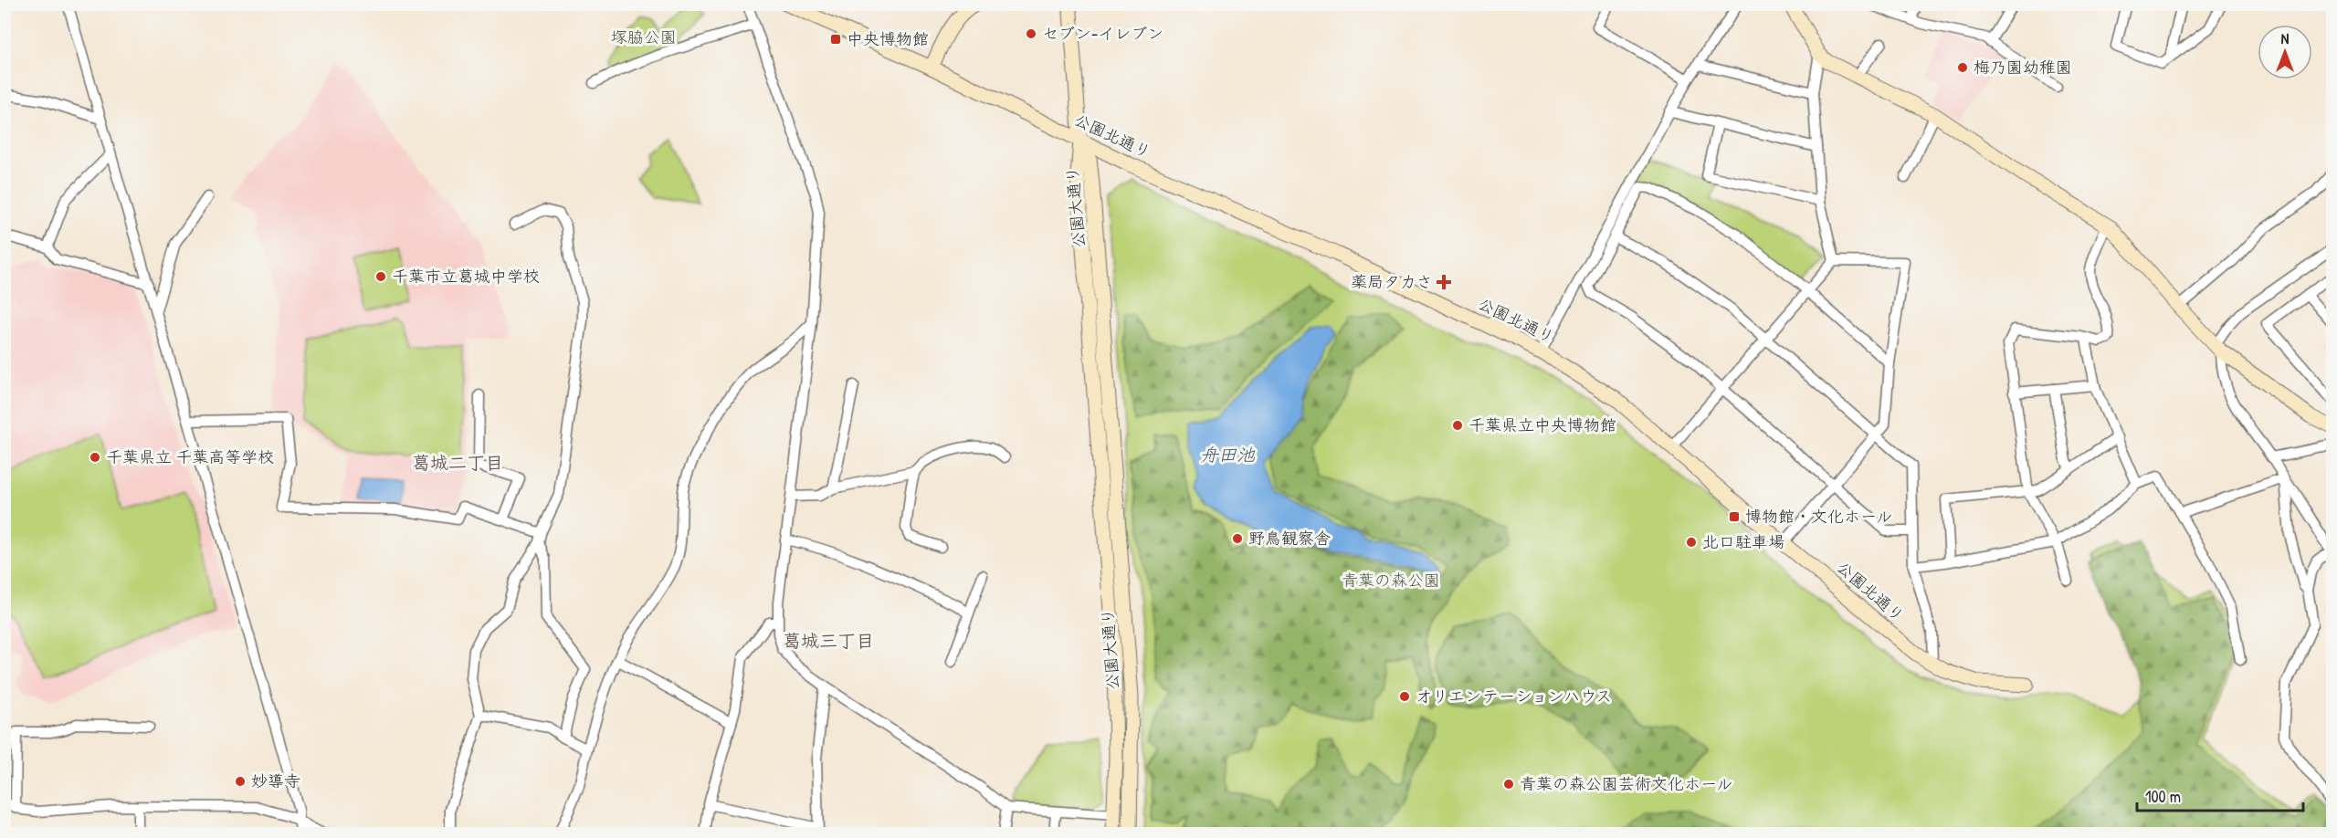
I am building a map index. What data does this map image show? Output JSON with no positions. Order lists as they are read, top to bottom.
{
  "streets": {
    "street": ["公園北通り", "公園大通り"]
  },
  "crossings": [
    ["公園北通り", "公園大通り"]
  ],
  "districts": ["葛城二丁目", "葛城三丁目"],
  "water": ["舟田池"],
  "parks": ["塚脇公園", "青葉の森公園"],
  "places": {
    "other": [
      "セブン-イレブン",
      "梅乃園幼稚園",
      "千葉市立葛城中学校",
      "千葉県立中央博物館",
      "千葉県立 千葉高等学校",
      "野鳥観察舎",
      "北口駐車場",
      "オリエンテーションハウス",
      "妙導寺",
      "青葉の森公園芸術文化ホール"
    ],
    "transit": ["中央博物館", "博物館・文化ホール"],
    "health": ["薬局タカさ"]
  },
  "scale_bar": "100 m",
  "north": "top"
}
